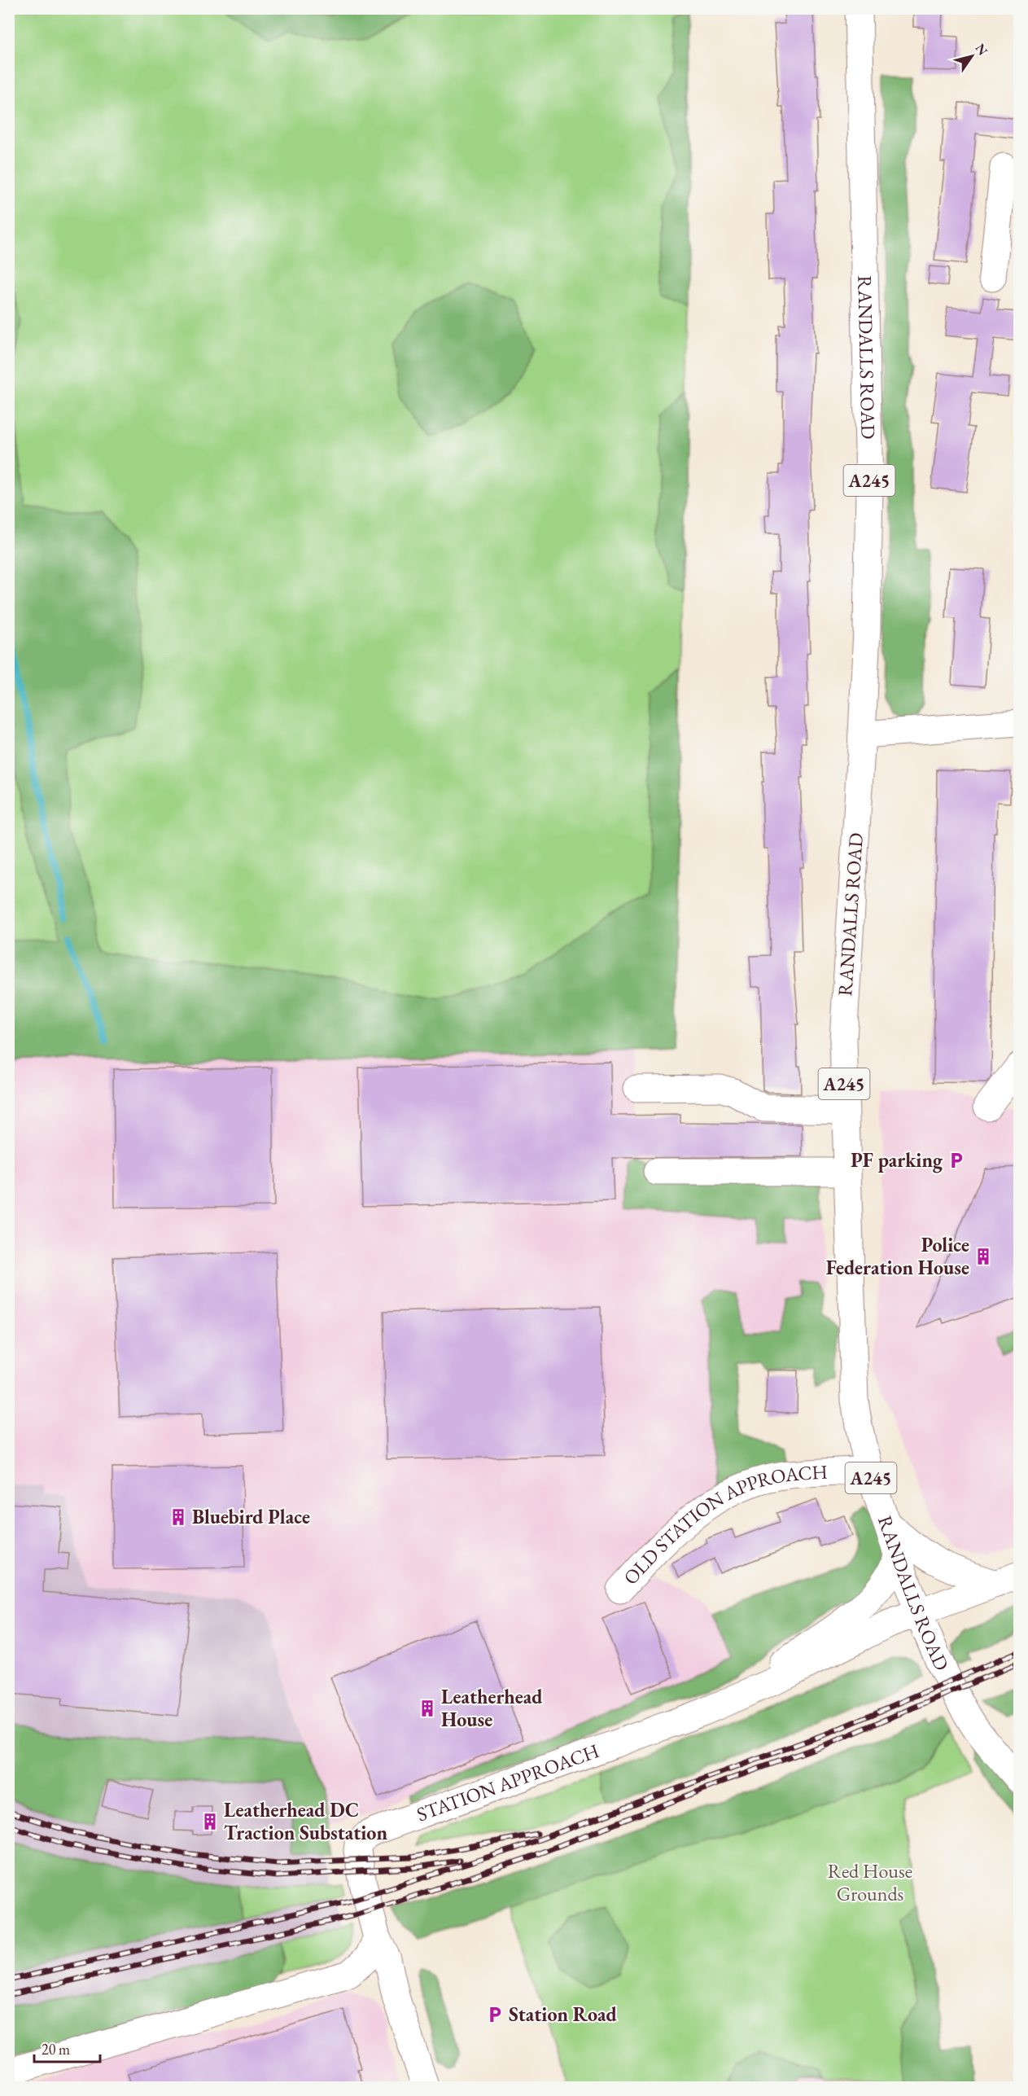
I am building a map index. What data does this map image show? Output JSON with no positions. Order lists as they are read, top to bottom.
{
  "streets": {
    "main road": [
      "RANDALLS ROAD",
      "A245",
      "OLD STATION APPROACH",
      "STATION APPROACH"
    ]
  },
  "crossings": [
    ["RANDALLS ROAD", "OLD STATION APPROACH"],
    ["RANDALLS ROAD", "STATION APPROACH"]
  ],
  "parks": ["Red House Grounds"],
  "places": {
    "parking": ["PF parking", "Station Road"],
    "building": [
      "Police Federation House",
      "Bluebird Place",
      "Leatherhead House",
      "Leatherhead DC Traction Substation"
    ]
  },
  "scale_bar": "20 m",
  "north": "top right"
}
